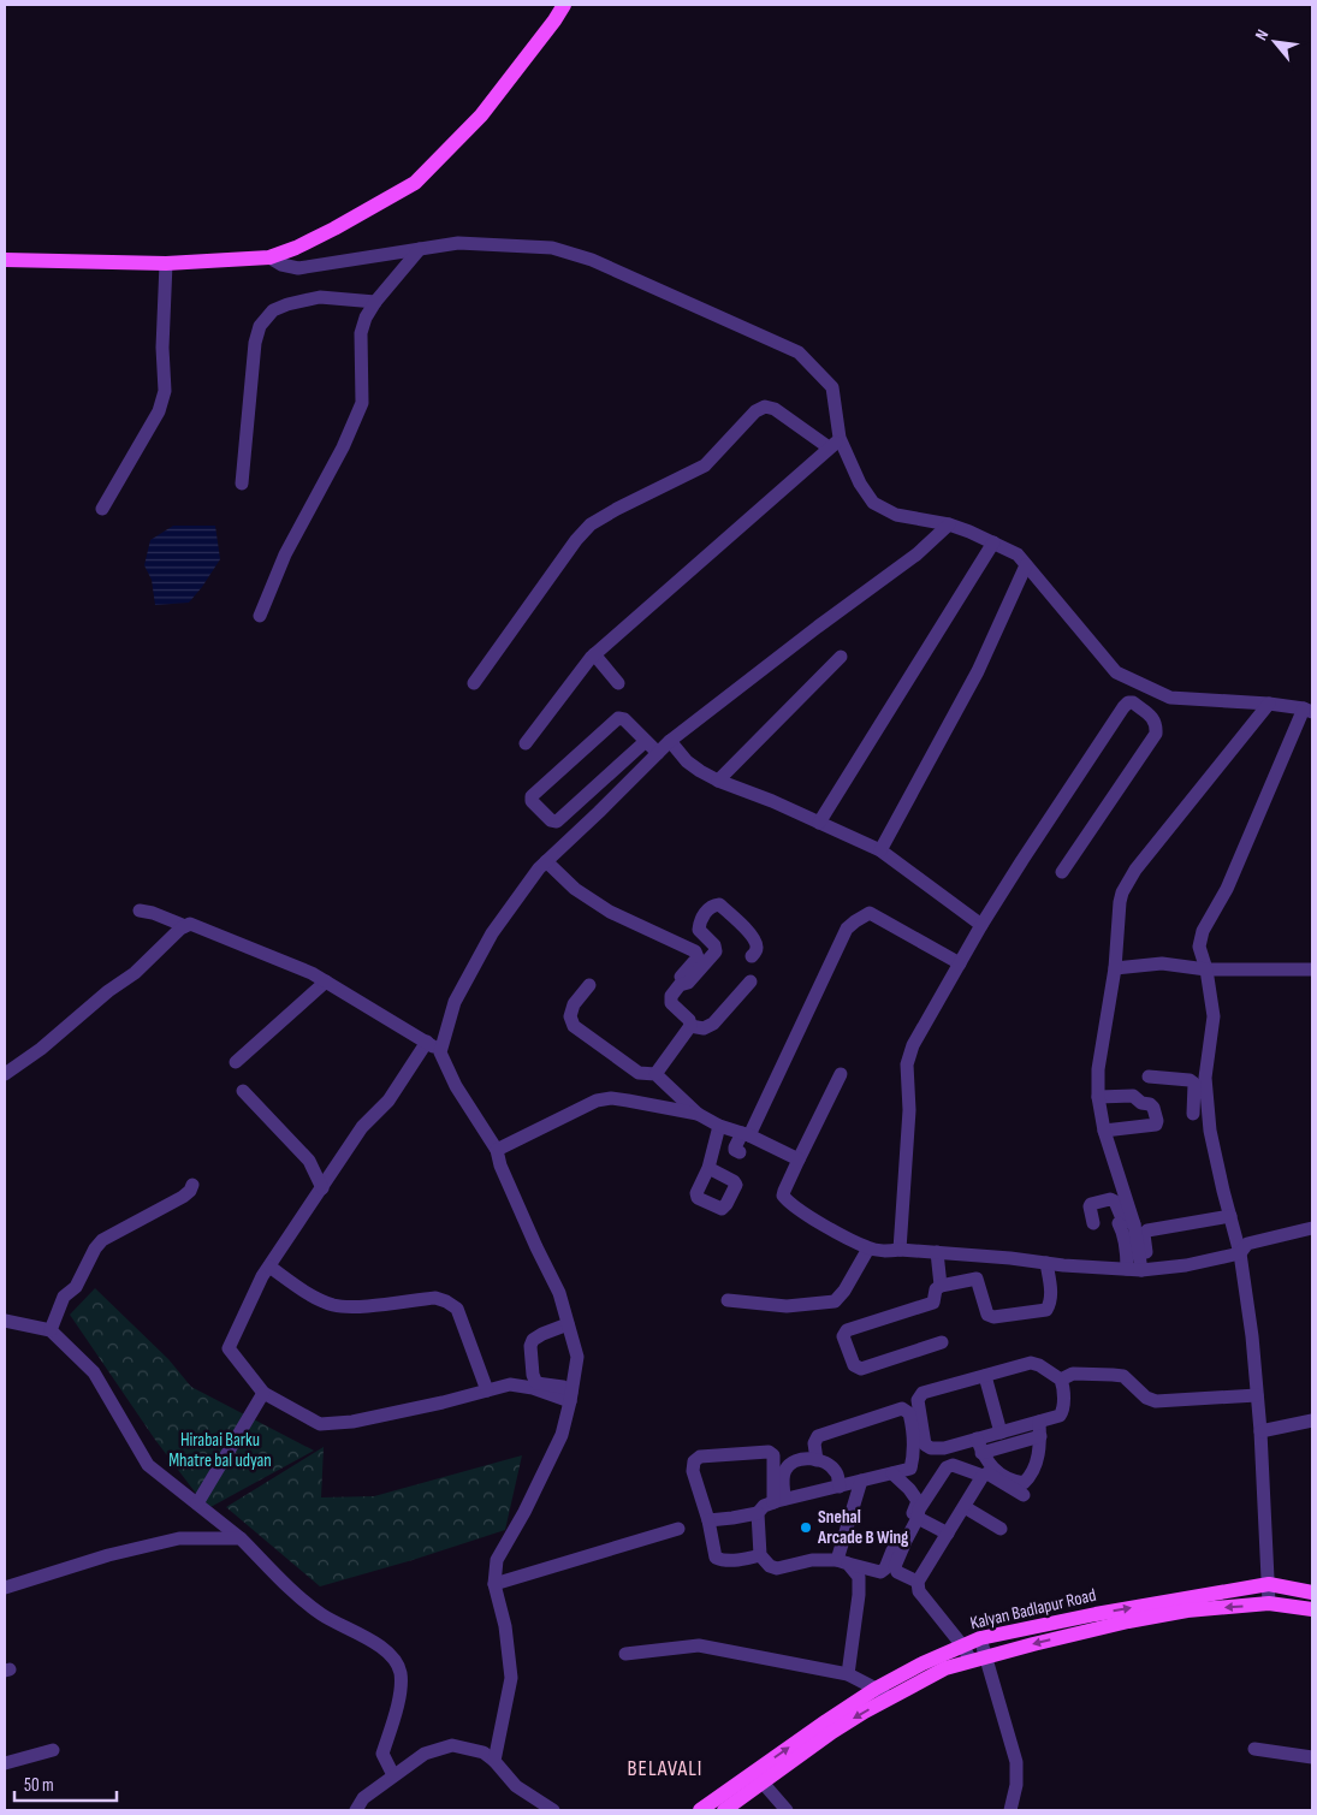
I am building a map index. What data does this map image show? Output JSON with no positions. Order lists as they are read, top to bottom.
{
  "streets": {
    "main road": ["Kalyan Badlapur Road"]
  },
  "districts": ["BELAVALI"],
  "parks": ["Hirabai Barku Mhatre bal udyan"],
  "places": ["Snehal Arcade B Wing"],
  "scale_bar": "50 m",
  "north": "top left"
}
